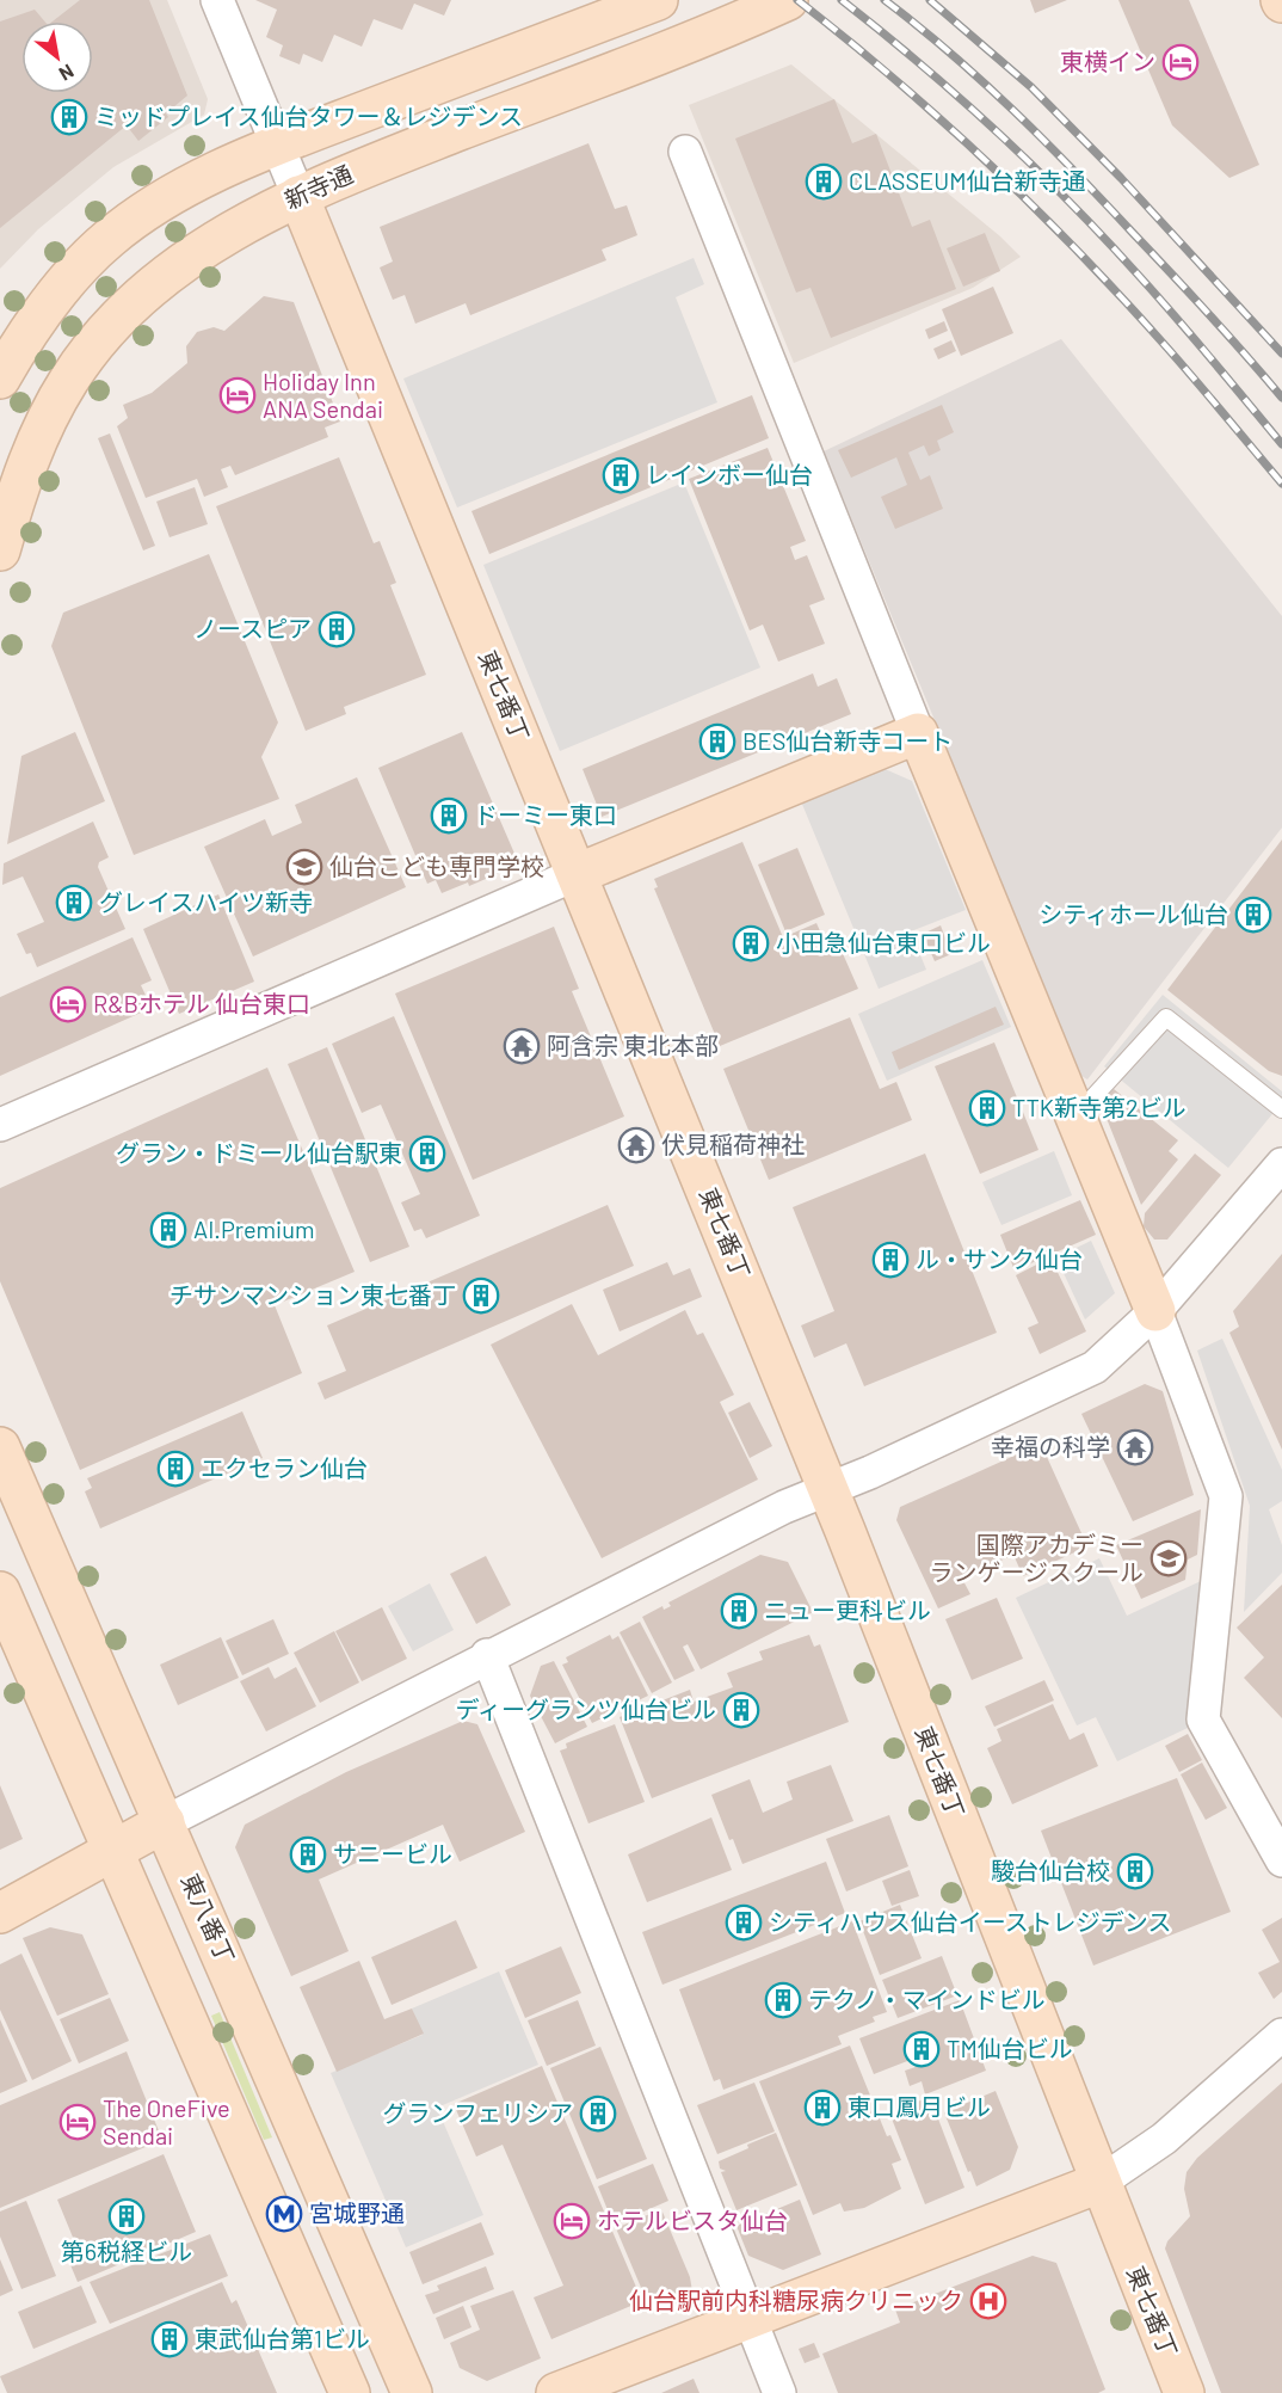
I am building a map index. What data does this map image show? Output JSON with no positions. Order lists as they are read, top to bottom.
{
  "streets": {
    "street": ["新寺通", "東七番丁", "東八番丁"]
  },
  "crossings": [
    ["新寺通", "東七番丁"]
  ],
  "places": {
    "hotel": [
      "東横イン",
      "Holiday Inn ANA Sendai",
      "R&Bホテル 仙台東口",
      "The OneFive Sendai",
      "ホテルビスタ仙台"
    ],
    "building": [
      "ミッドプレイス仙台タワー＆レジデンス",
      "CLASSEUM仙台新寺通",
      "レインボー仙台",
      "ノースピア",
      "BES仙台新寺コート",
      "ドーミー東口",
      "グレイスハイツ新寺",
      "シティホール仙台",
      "小田急仙台東口ビル",
      "TTK新寺第2ビル",
      "グラン・ドミール仙台駅東",
      "AI.Premium",
      "ル・サンク仙台",
      "チサンマンション東七番丁",
      "エクセラン仙台",
      "ニュー更科ビル",
      "ディーグランツ仙台ビル",
      "サニービル",
      "駿台仙台校",
      "シティハウス仙台イーストレジデンス",
      "テクノ・マインドビル",
      "TM仙台ビル",
      "東口鳳月ビル",
      "グランフェリシア",
      "第6税経ビル",
      "東武仙台第1ビル"
    ],
    "school or university": ["仙台こども専門学校", "国際アカデミー ランゲージスクール"],
    "temple": ["阿含宗 東北本部", "伏見稲荷神社", "幸福の科学"],
    "metro station": ["宮城野通"],
    "hospital": ["仙台駅前内科糖尿病クリニック"]
  },
  "north": "bottom right"
}
